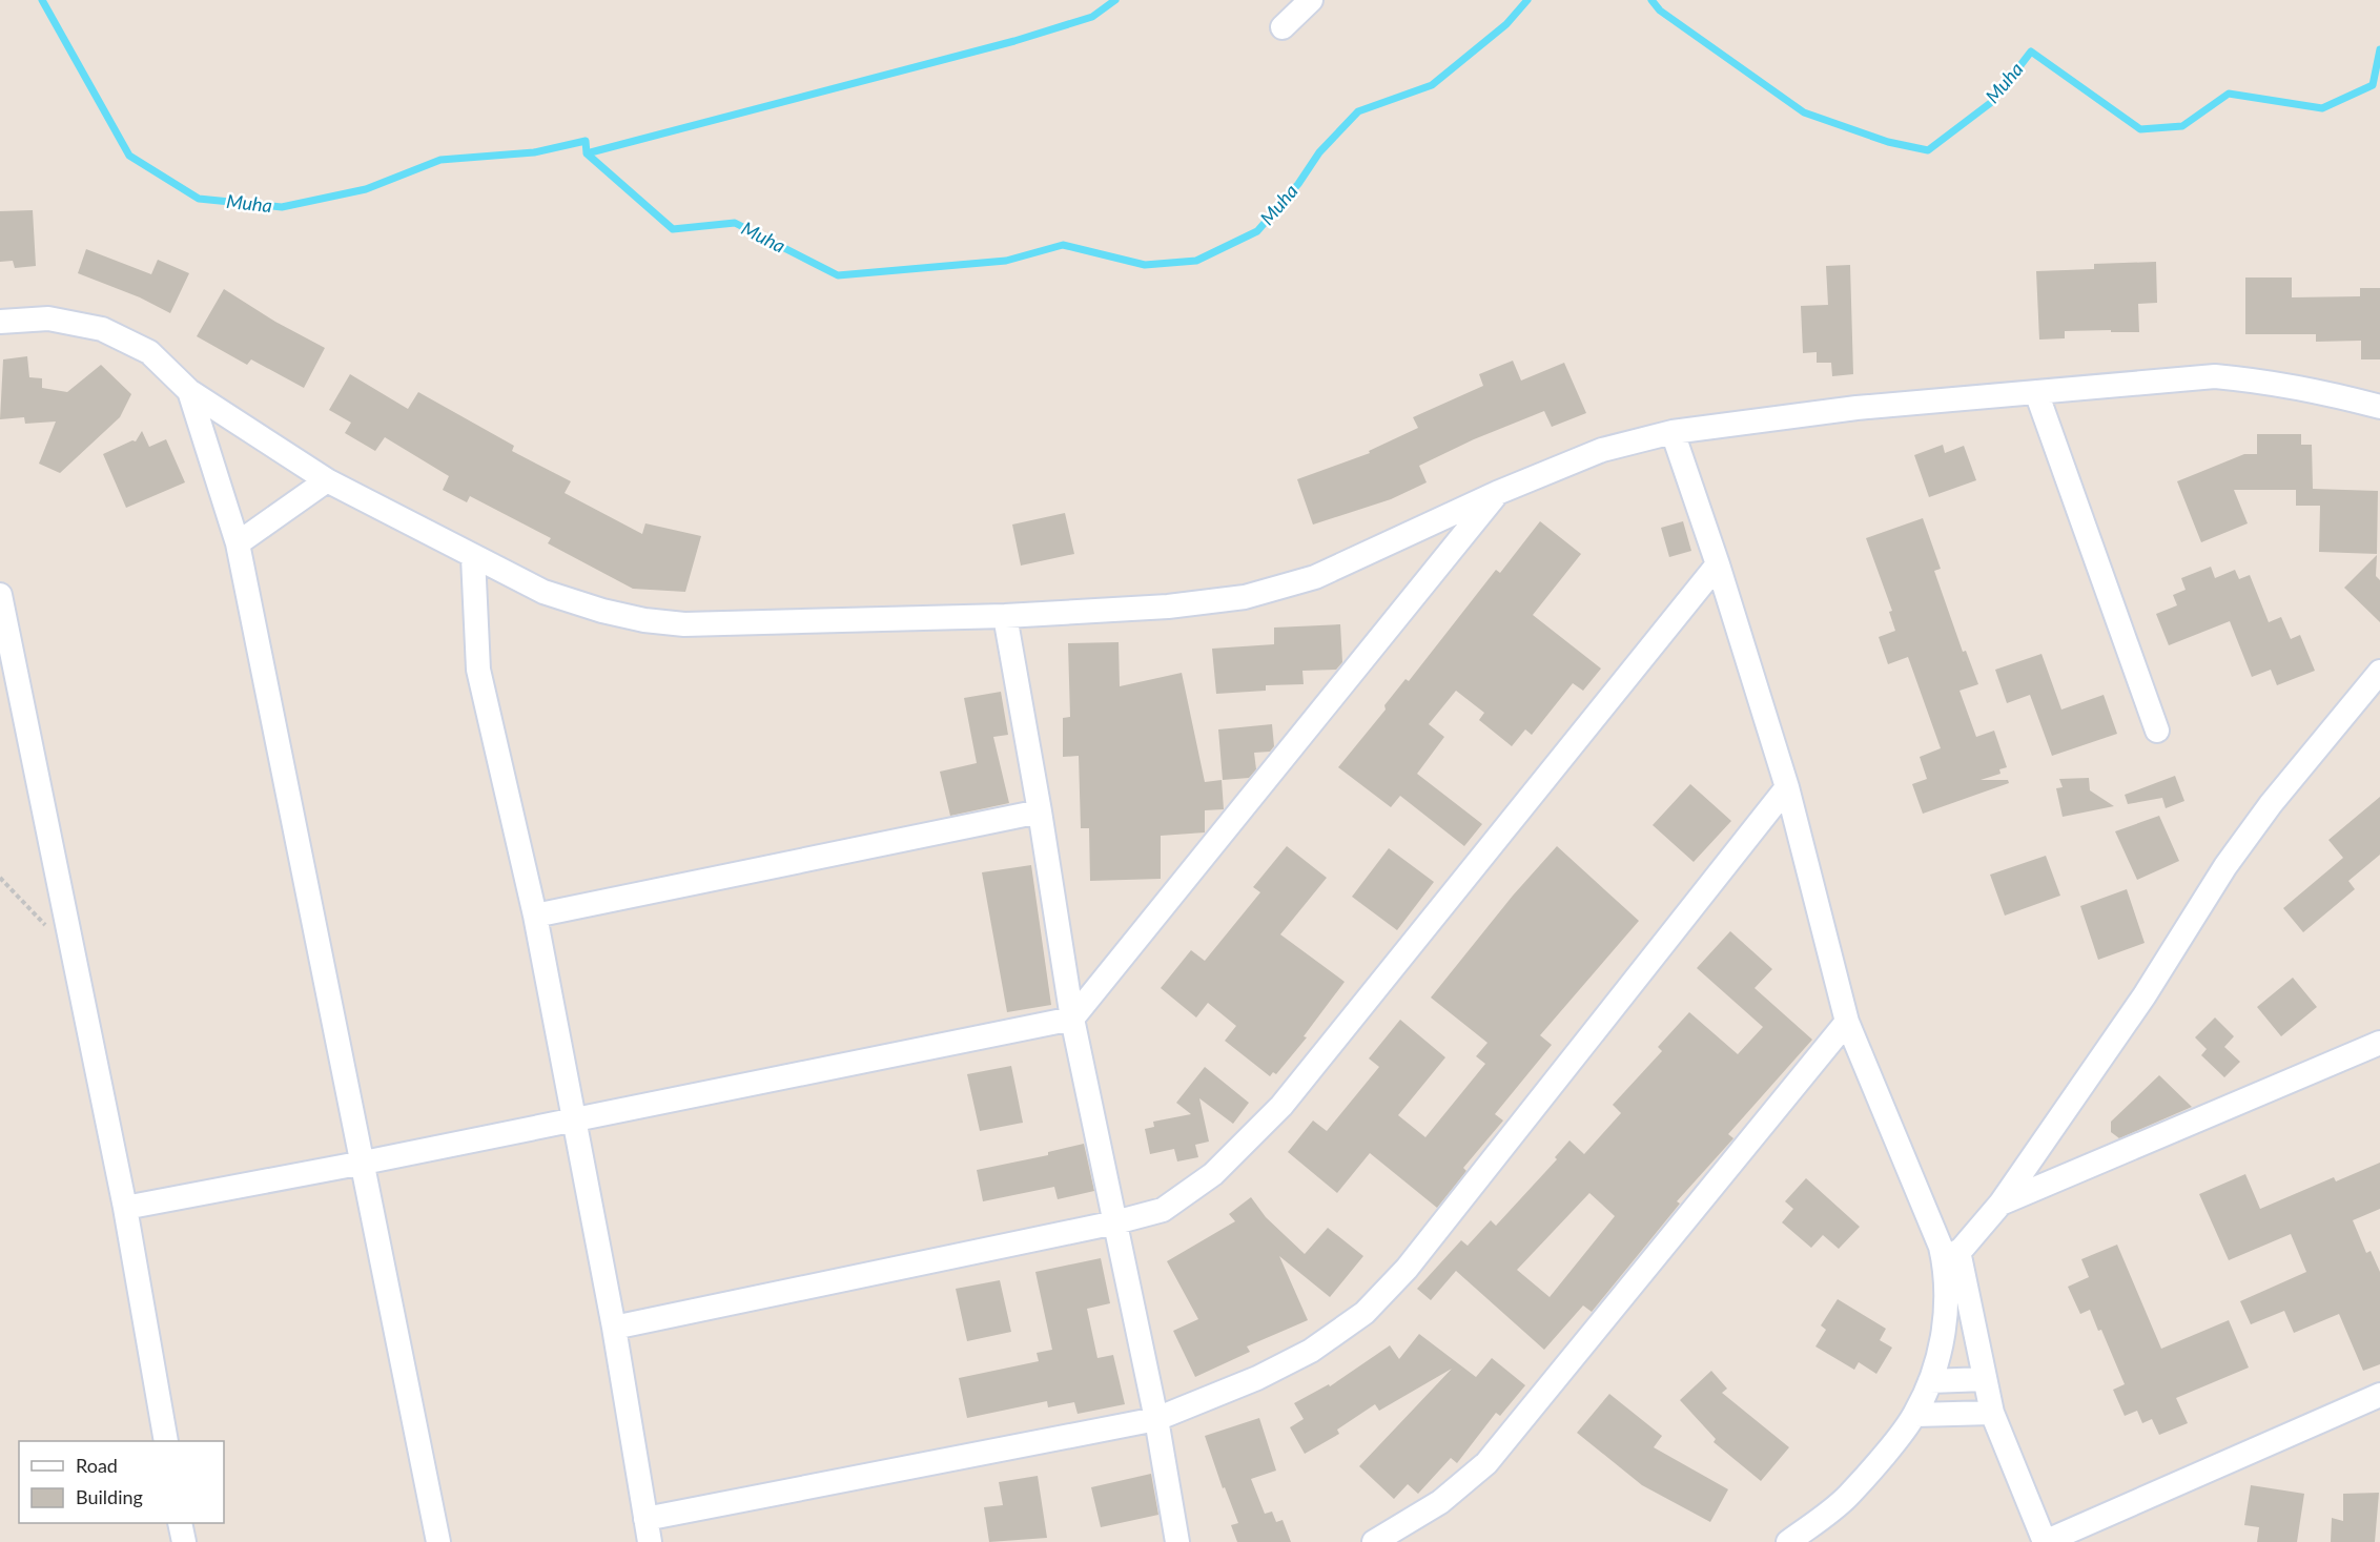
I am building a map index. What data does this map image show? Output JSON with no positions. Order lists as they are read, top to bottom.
{
  "water": ["Muha"],
  "legend": ["Road", "Building"]
}
